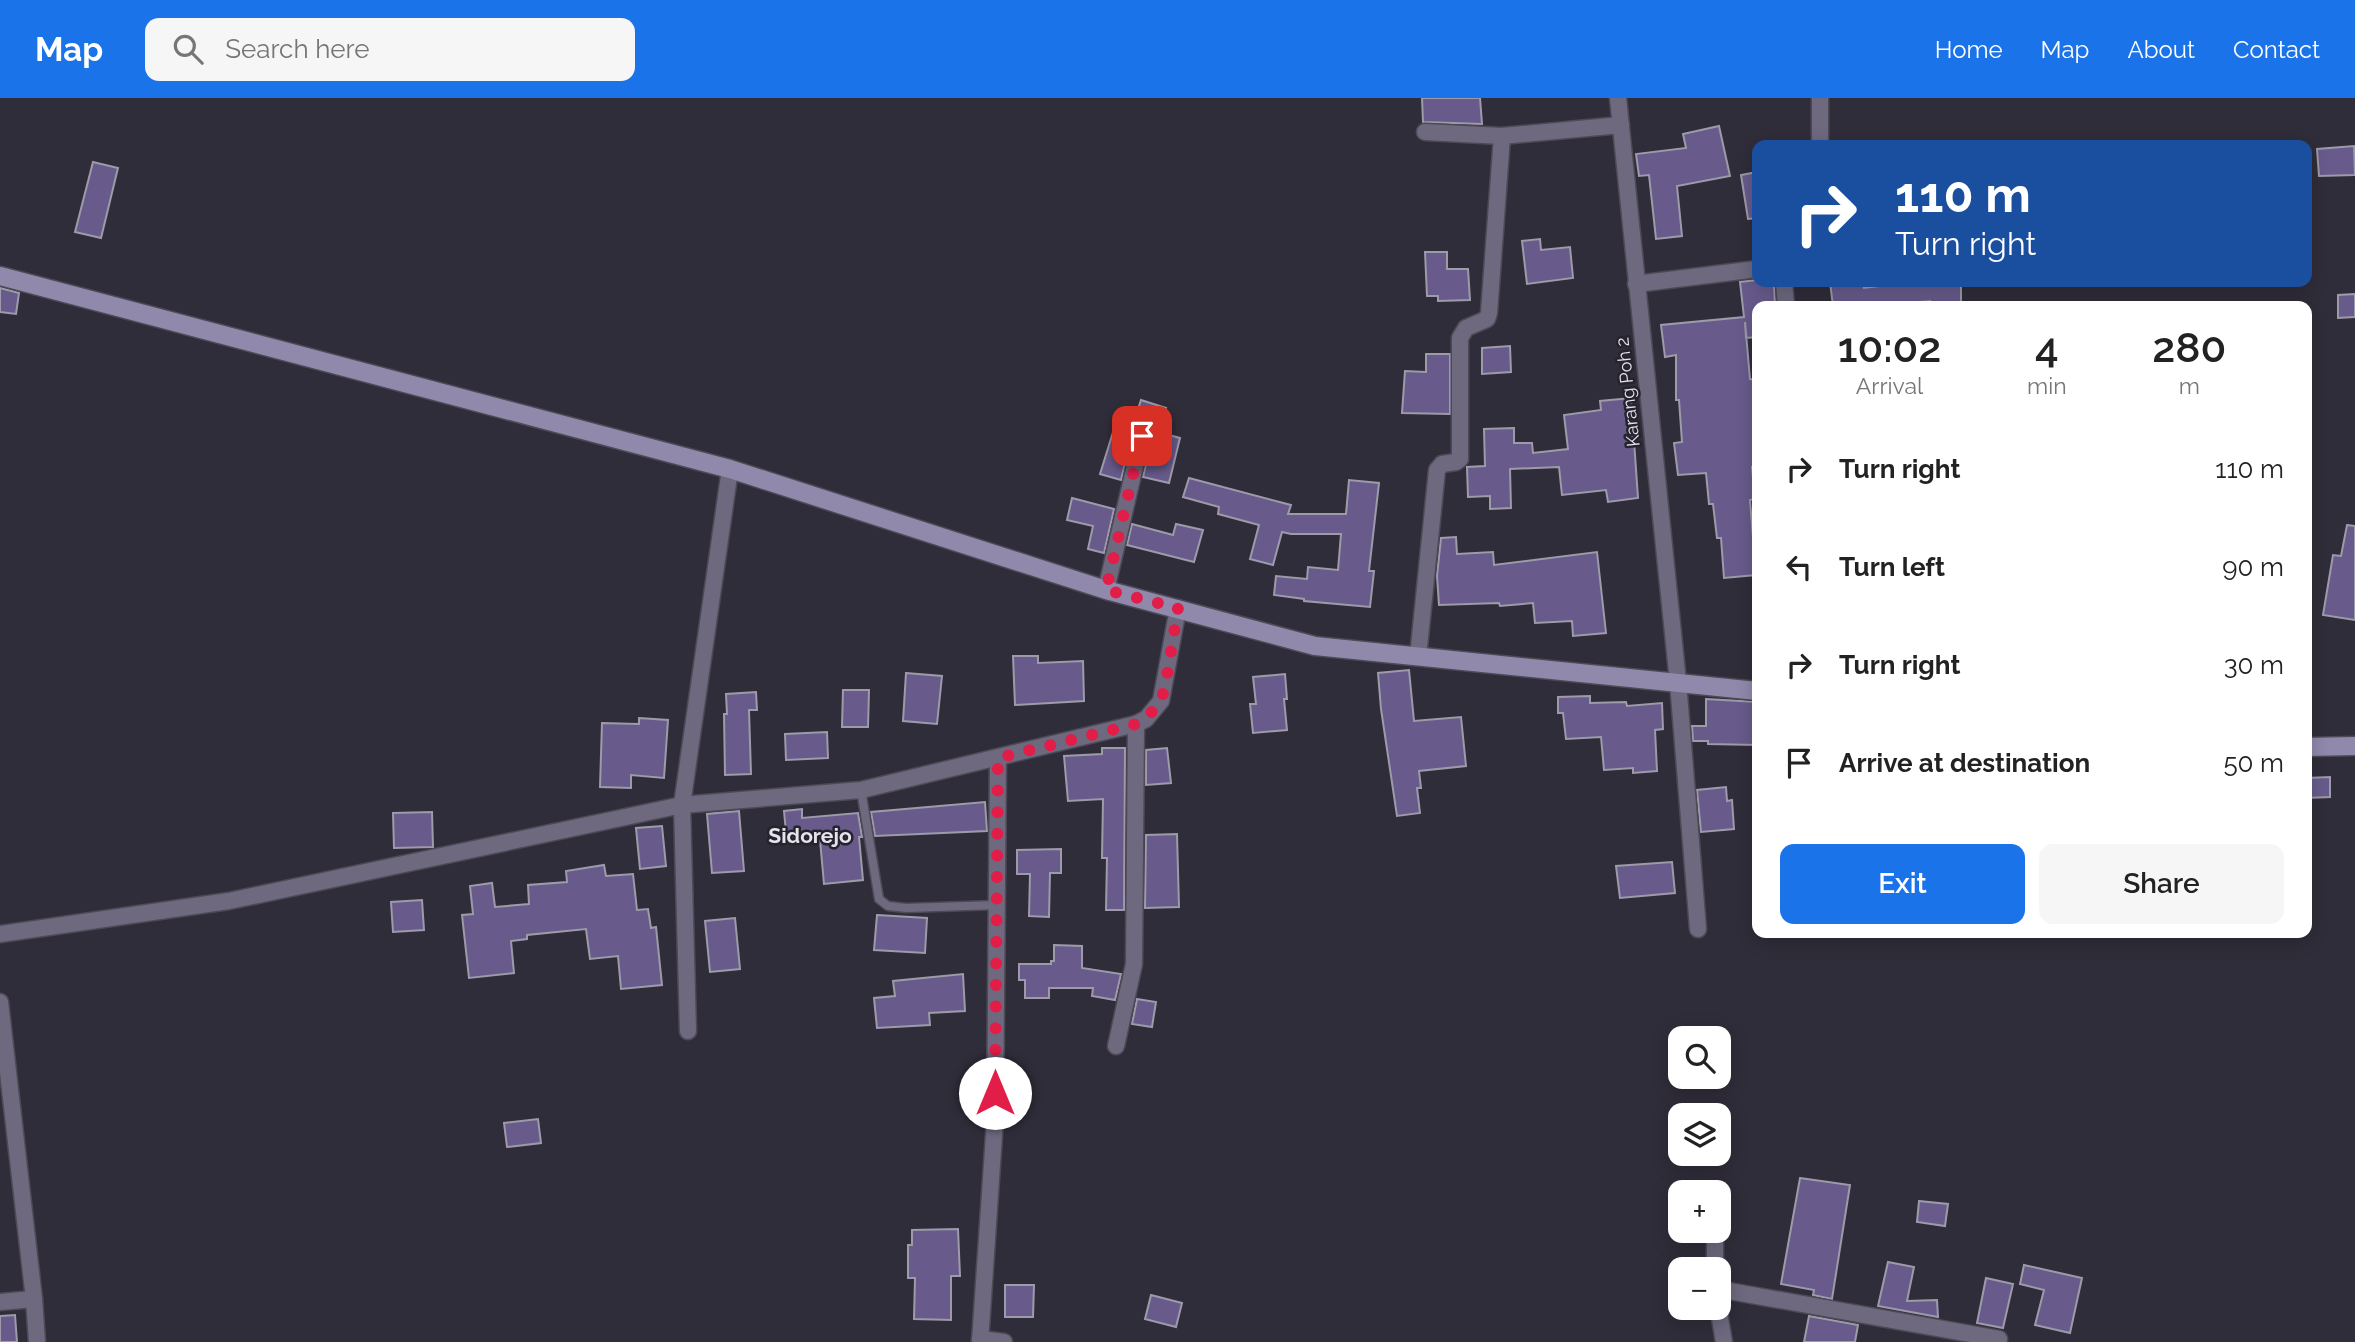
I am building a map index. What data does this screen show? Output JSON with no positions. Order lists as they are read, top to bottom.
{
  "streets": {
    "street": ["Karang Poh 2"]
  },
  "districts": ["Sidorejo"],
  "page": {
    "header": "Map",
    "search": "Search here",
    "nav": [
      "Home",
      "Map",
      "About",
      "Contact"
    ],
    "turn": ["110 m", "Turn right"],
    "eta": [
      "10:02",
      "Arrival",
      "4",
      "min",
      "280",
      "m"
    ],
    "list": [
      {
        "name": "Turn right",
        "value": "110 m"
      },
      {
        "name": "Turn left",
        "value": "90 m"
      },
      {
        "name": "Turn right",
        "value": "30 m"
      },
      {
        "name": "Arrive at destination",
        "value": "50 m"
      }
    ],
    "buttons": ["Exit", "Share"],
    "map_buttons": ["+", "−"]
  }
}
